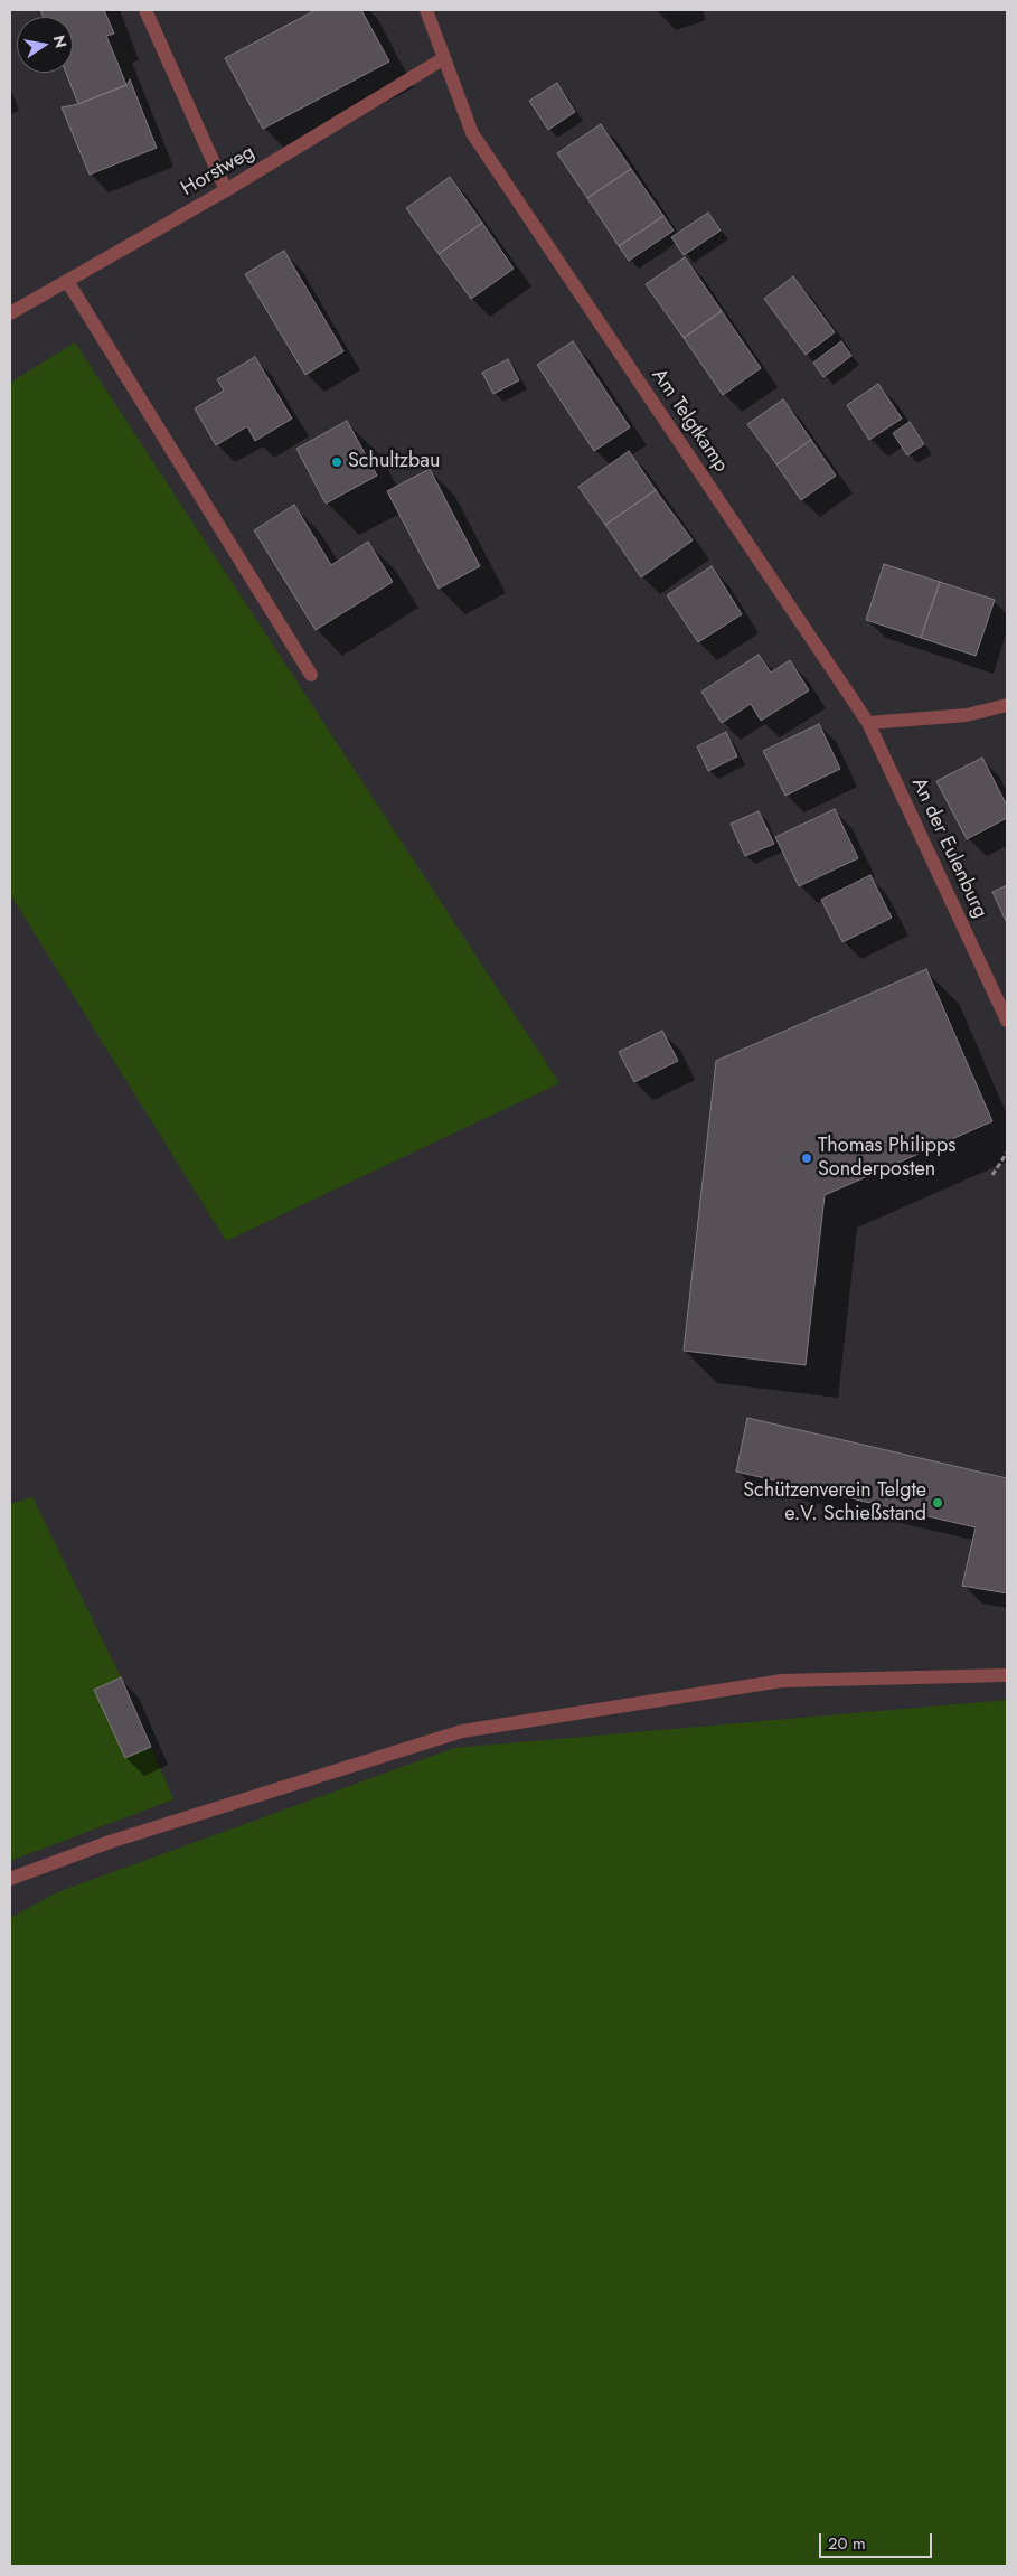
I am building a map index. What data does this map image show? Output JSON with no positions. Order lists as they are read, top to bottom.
{
  "streets": {
    "street": ["Horstweg", "Am Telgtkamp", "An der Eulenburg"]
  },
  "crossings": [
    ["Horstweg", "Am Telgtkamp"],
    ["Am Telgtkamp", "An der Eulenburg"]
  ],
  "places": ["Schultzbau", "Thomas Philipps Sonderposten", "Schützenverein Telgte e.V. Schießstand"],
  "scale_bar": "20 m",
  "north": "right"
}
